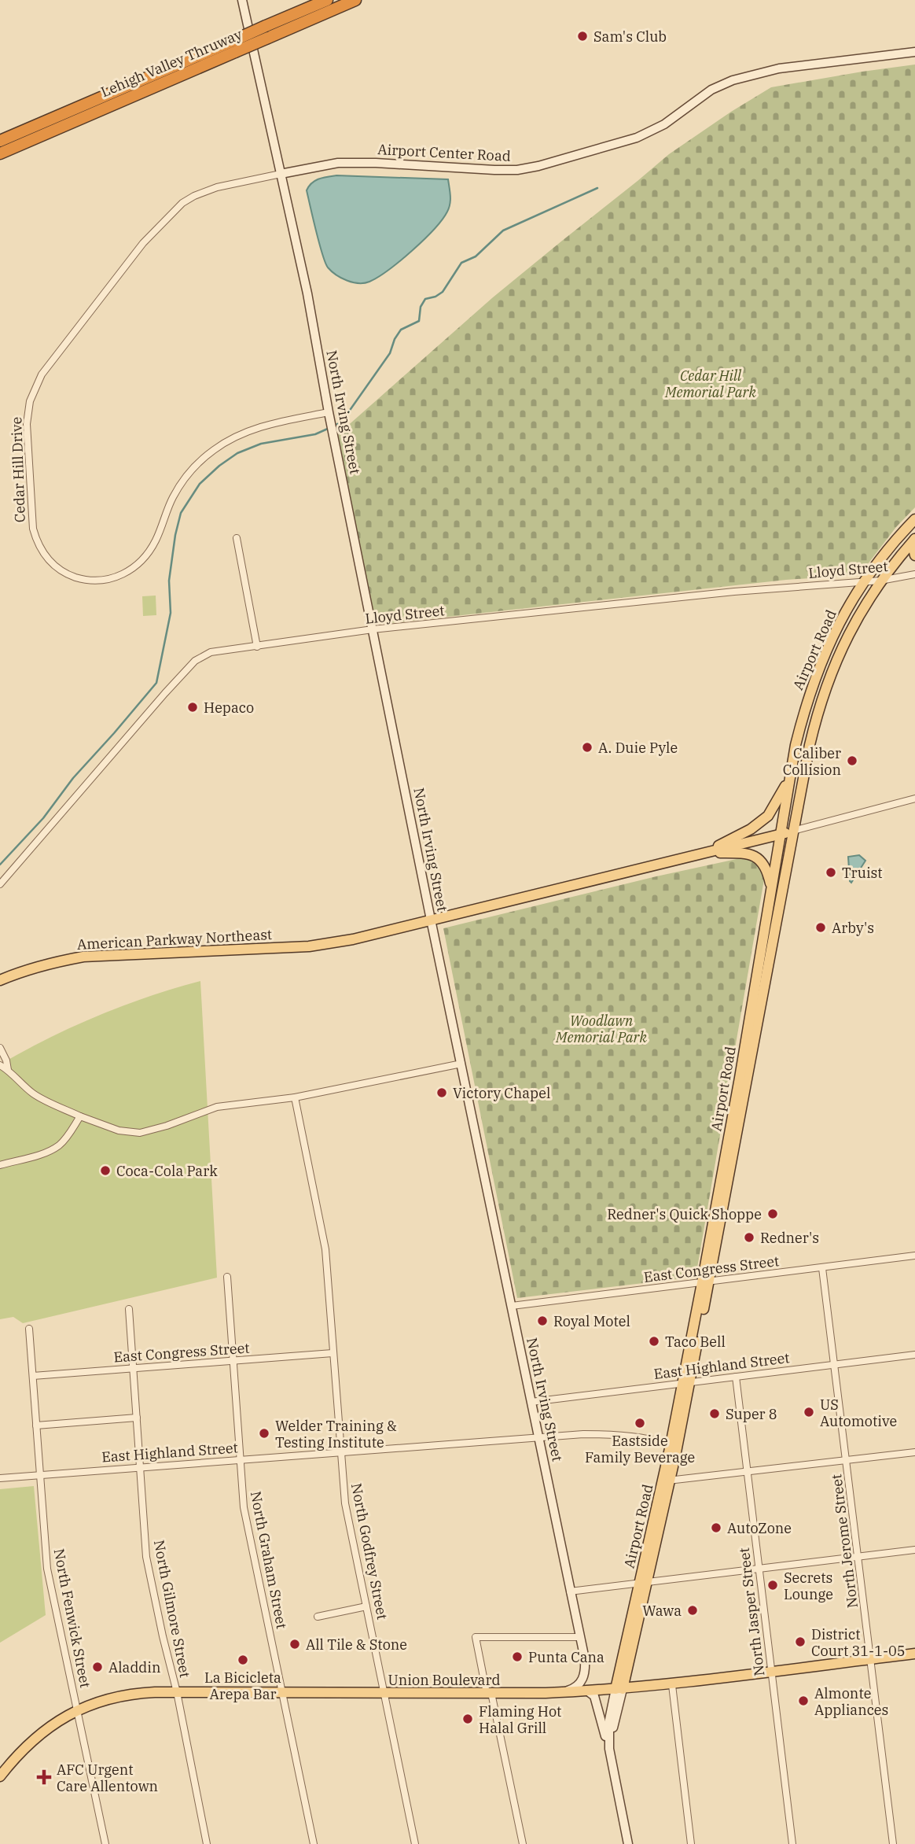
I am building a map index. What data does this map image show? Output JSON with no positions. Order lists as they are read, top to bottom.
{
  "streets": {
    "highway": ["Lehigh Valley Thruway"],
    "main road": ["Airport Road", "American Parkway Northeast", "Union Boulevard"],
    "street": [
      "Airport Center Road",
      "North Irving Street",
      "Cedar Hill Drive",
      "Lloyd Street",
      "East Congress Street",
      "East Highland Street",
      "North Jerome Street",
      "North Godfrey Street",
      "North Graham Street",
      "North Gilmore Street",
      "North Jasper Street",
      "North Fenwick Street"
    ]
  },
  "crossings": [
    ["Airport Center Road", "North Irving Street"],
    ["Airport Center Road", "Cedar Hill Drive"],
    ["North Irving Street", "Cedar Hill Drive"],
    ["North Irving Street", "Lloyd Street"],
    ["North Irving Street", "American Parkway Northeast"],
    ["North Irving Street", "East Congress Street"],
    ["North Irving Street", "East Highland Street"],
    ["North Irving Street", "Union Boulevard"],
    ["Lloyd Street", "Airport Road"],
    ["Airport Road", "East Congress Street"],
    ["Airport Road", "East Highland Street"],
    ["Airport Road", "Union Boulevard"],
    ["East Congress Street", "North Jerome Street"],
    ["East Congress Street", "North Godfrey Street"],
    ["East Congress Street", "North Graham Street"],
    ["East Congress Street", "North Gilmore Street"],
    ["East Congress Street", "North Fenwick Street"],
    ["East Highland Street", "North Jerome Street"],
    ["East Highland Street", "North Godfrey Street"],
    ["East Highland Street", "North Graham Street"],
    ["East Highland Street", "North Gilmore Street"],
    ["East Highland Street", "North Jasper Street"],
    ["East Highland Street", "North Fenwick Street"],
    ["North Jerome Street", "Union Boulevard"],
    ["North Godfrey Street", "Union Boulevard"],
    ["North Graham Street", "Union Boulevard"],
    ["North Gilmore Street", "Union Boulevard"],
    ["North Jasper Street", "Union Boulevard"],
    ["North Fenwick Street", "Union Boulevard"]
  ],
  "parks": ["Cedar Hill Memorial Park", "Woodlawn Memorial Park"],
  "places": {
    "other": [
      "Sam's Club",
      "Hepaco",
      "A. Duie Pyle",
      "Caliber Collision",
      "Truist",
      "Arby's",
      "Victory Chapel",
      "Coca-Cola Park",
      "Redner's Quick Shoppe",
      "Redner's",
      "Royal Motel",
      "Taco Bell",
      "US Automotive",
      "Super 8",
      "Eastside Family Beverage",
      "Welder Training & Testing Institute",
      "AutoZone",
      "Secrets Lounge",
      "Wawa",
      "District Court 31-1-05",
      "All Tile & Stone",
      "Punta Cana",
      "La Bicicleta Arepa Bar",
      "Aladdin",
      "Almonte Appliances",
      "Flaming Hot Halal Grill"
    ],
    "health": ["AFC Urgent Care Allentown"]
  }
}
